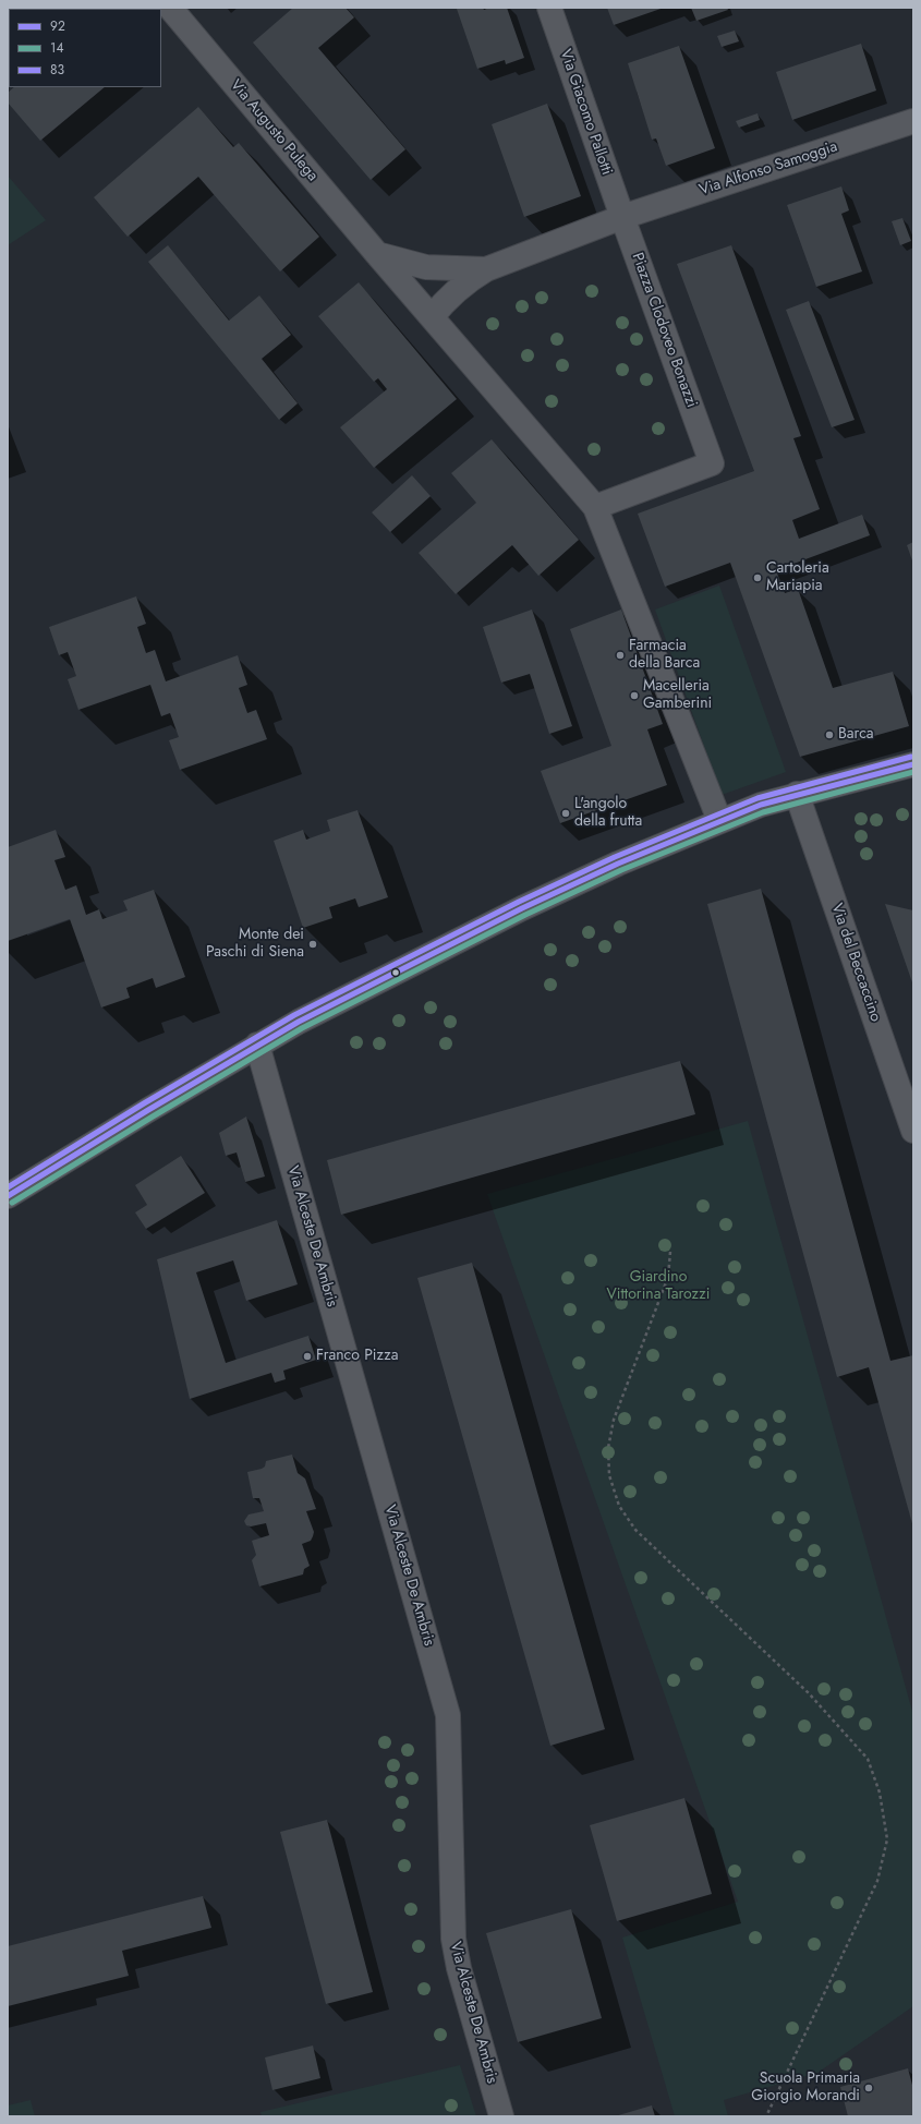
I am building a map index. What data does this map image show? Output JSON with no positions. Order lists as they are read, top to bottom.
{
  "streets": {
    "street": [
      "Via Giacomo Pallotti",
      "Via Augusto Pulega",
      "Via Alfonso Samoggia",
      "Piazza Clodoveo Bonazzi",
      "Via del Beccaccino",
      "Via Alceste De Ambris"
    ]
  },
  "crossings": [
    ["Via Giacomo Pallotti", "Via Alfonso Samoggia"],
    ["Via Giacomo Pallotti", "Piazza Clodoveo Bonazzi"],
    ["Via Alfonso Samoggia", "Piazza Clodoveo Bonazzi"]
  ],
  "parks": ["Giardino Vittorina Tarozzi"],
  "places": [
    "Cartoleria Mariapia",
    "Farmacia della Barca",
    "Macelleria Gamberini",
    "Barca",
    "L'angolo della frutta",
    "Monte dei Paschi di Siena",
    "Franco Pizza",
    "Scuola Primaria Giorgio Morandi"
  ],
  "lines": ["transit line 83", "transit line 92", "transit line 14"],
  "legend": ["92", "14", "83"]
}
